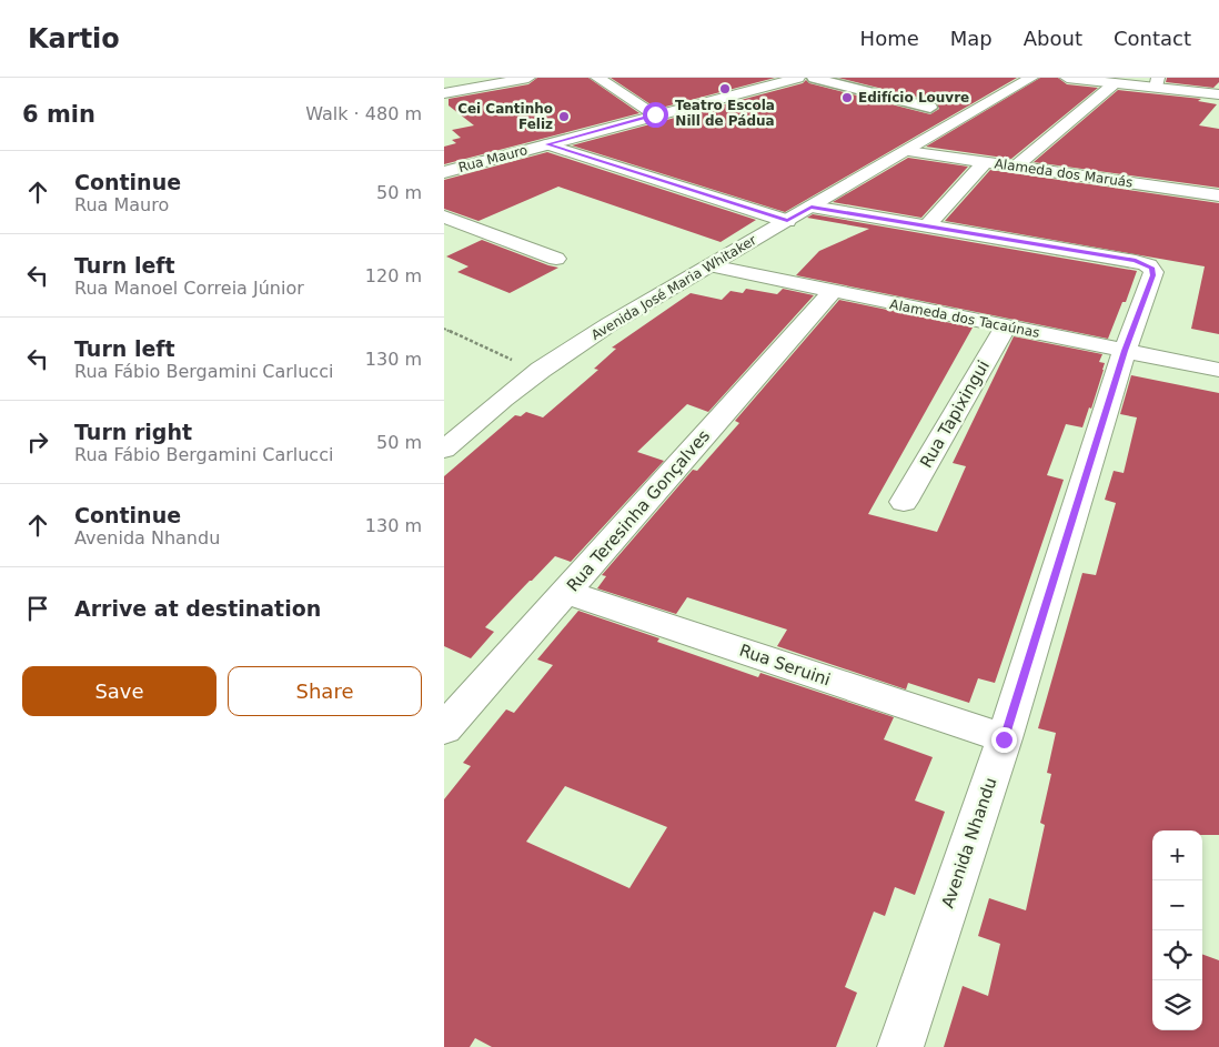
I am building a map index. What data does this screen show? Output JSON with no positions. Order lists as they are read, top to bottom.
{
  "streets": {
    "street": [
      "Rua Mauro",
      "Alameda dos Maruás",
      "Avenida José Maria Whitaker",
      "Alameda dos Tacaúnas",
      "Rua Tapixingui",
      "Rua Teresinha Gonçalves",
      "Rua Seruini",
      "Avenida Nhandu"
    ]
  },
  "crossings": [
    ["Alameda dos Maruás", "Avenida José Maria Whitaker"],
    ["Avenida José Maria Whitaker", "Alameda dos Tacaúnas"],
    ["Alameda dos Tacaúnas", "Rua Tapixingui"],
    ["Alameda dos Tacaúnas", "Rua Teresinha Gonçalves"],
    ["Alameda dos Tacaúnas", "Avenida Nhandu"],
    ["Rua Teresinha Gonçalves", "Rua Seruini"],
    ["Rua Seruini", "Avenida Nhandu"]
  ],
  "places": ["Teatro Escola Nill de Pádua", "Edifício Louvre", "Cei Cantinho Feliz"],
  "page": {
    "header": "Kartio",
    "nav": [
      "Home",
      "Map",
      "About",
      "Contact"
    ],
    "heading": ["6 min", "Walk · 480 m"],
    "list": [
      ["Continue", "Rua Mauro", "50 m"],
      ["Turn left", "Rua Manoel Correia Júnior", "120 m"],
      ["Turn left", "Rua Fábio Bergamini Carlucci", "130 m"],
      ["Turn right", "Rua Fábio Bergamini Carlucci", "50 m"],
      ["Continue", "Avenida Nhandu", "130 m"],
      "Arrive at destination"
    ],
    "buttons": ["Save", "Share"],
    "map_buttons": ["+", "−"]
  }
}
